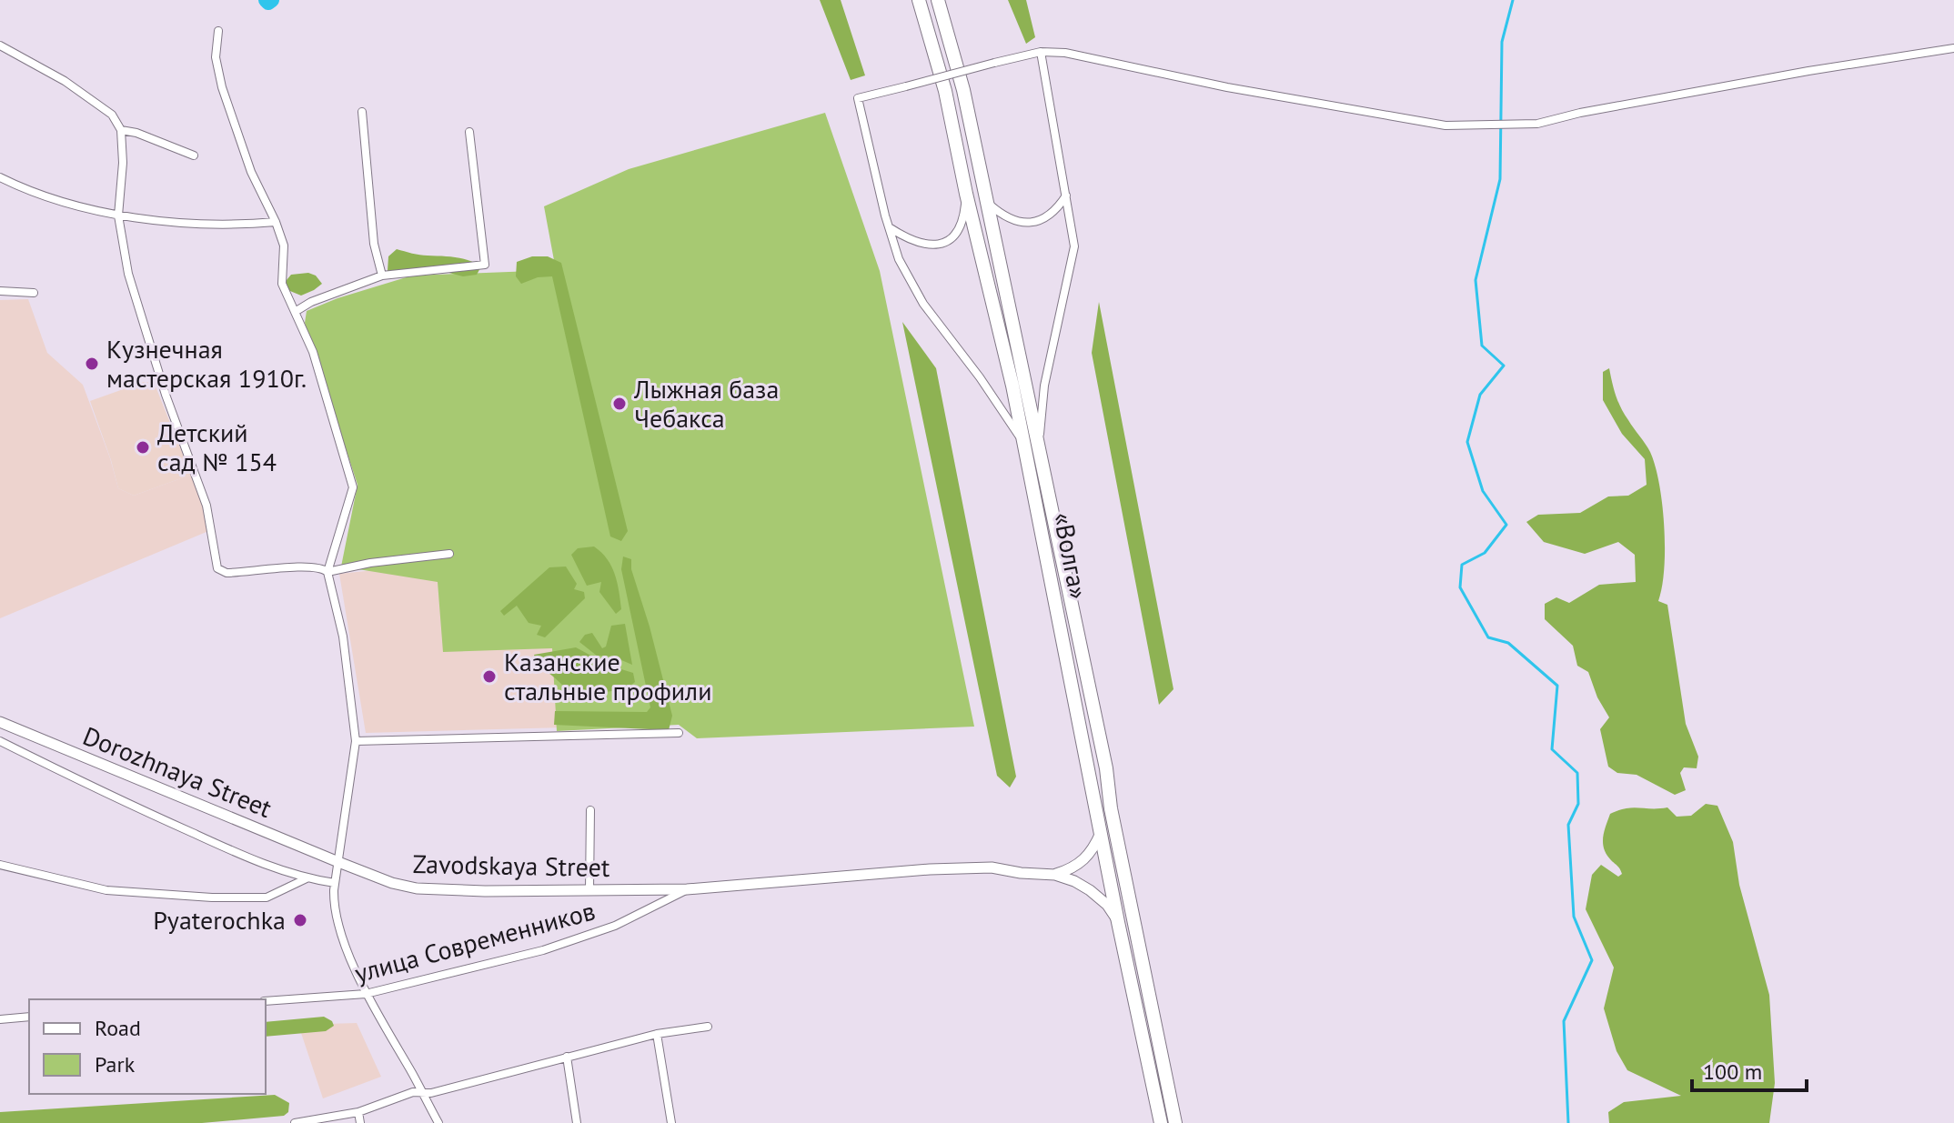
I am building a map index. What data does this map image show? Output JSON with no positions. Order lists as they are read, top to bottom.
{
  "streets": {
    "highway": ["«Волга»"],
    "street": ["Dorozhnaya Street", "Zavodskaya Street", "улица Современников"]
  },
  "crossings": [
    ["Dorozhnaya Street", "Zavodskaya Street"],
    ["Zavodskaya Street", "улица Современников"]
  ],
  "places": [
    "Кузнечная мастерская 1910г.",
    "Лыжная база Чебакса",
    "Детский сад № 154",
    "Казанские стальные профили",
    "Pyaterochka"
  ],
  "legend": ["Road", "Park"],
  "scale_bar": "100 m"
}
